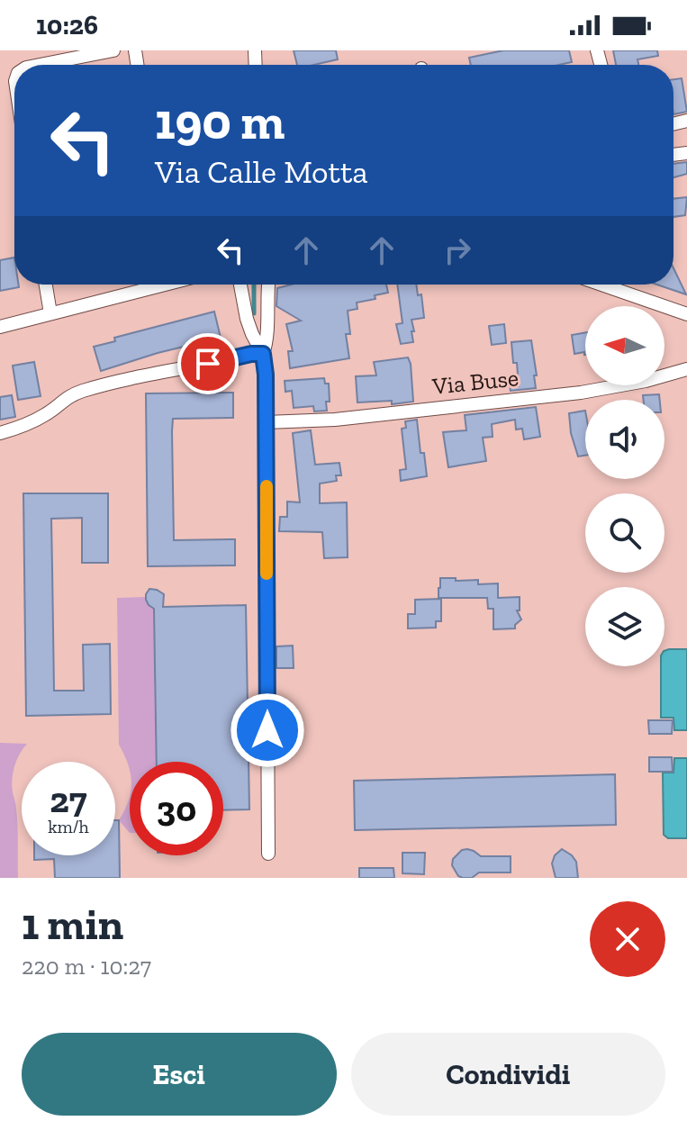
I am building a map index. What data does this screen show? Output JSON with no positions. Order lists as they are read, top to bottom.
{
  "streets": {
    "street": ["Via Buse"]
  },
  "north": "left",
  "page": {
    "status": "10:26",
    "turn": ["190 m", "Via Calle Motta"],
    "speed": "27 km/h",
    "limit": "30",
    "heading": ["1 min", "220 m · 10:27"],
    "buttons": ["Esci", "Condividi"]
  }
}
